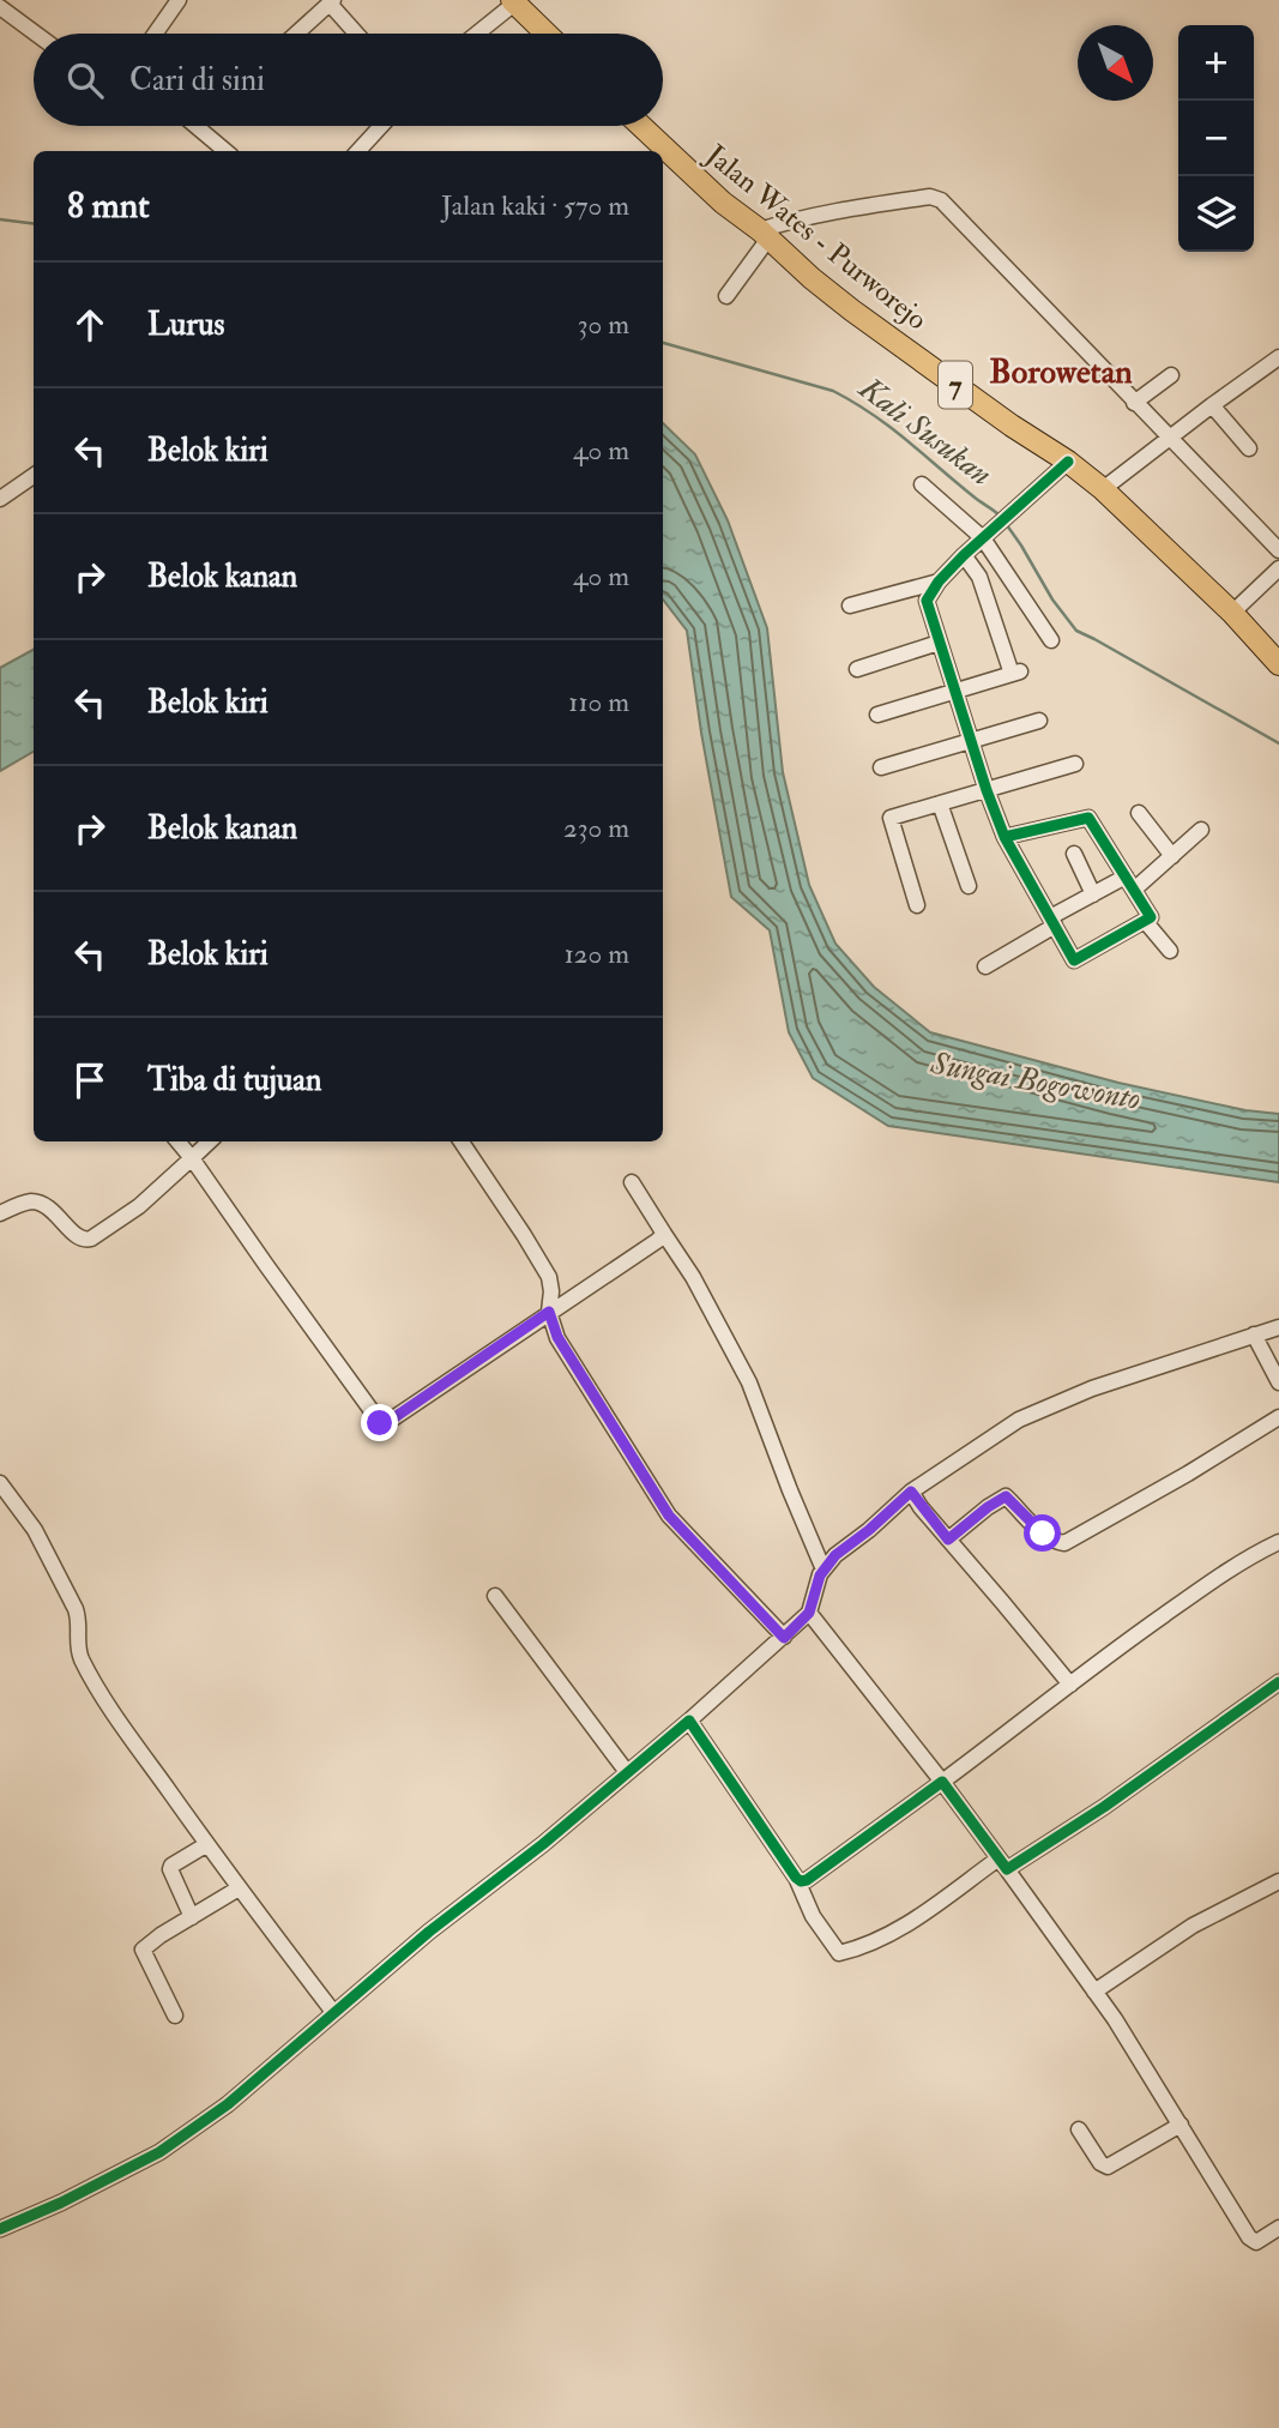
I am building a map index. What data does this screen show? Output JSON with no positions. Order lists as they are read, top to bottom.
{
  "streets": {
    "highway": ["Jalan Wates - Purworejo", "7"]
  },
  "districts": ["Borowetan"],
  "water": ["Kali Susukan", "Sungai Bogowonto"],
  "north": "bottom right",
  "page": {
    "map_buttons": ["+", "−"],
    "search": "Cari di sini",
    "heading": ["8 mnt", "Jalan kaki · 570 m"],
    "list": [
      ["Lurus", "30 m"],
      ["Belok kiri", "40 m"],
      ["Belok kanan", "40 m"],
      ["Belok kiri", "110 m"],
      ["Belok kanan", "230 m"],
      ["Belok kiri", "120 m"],
      "Tiba di tujuan"
    ]
  }
}
